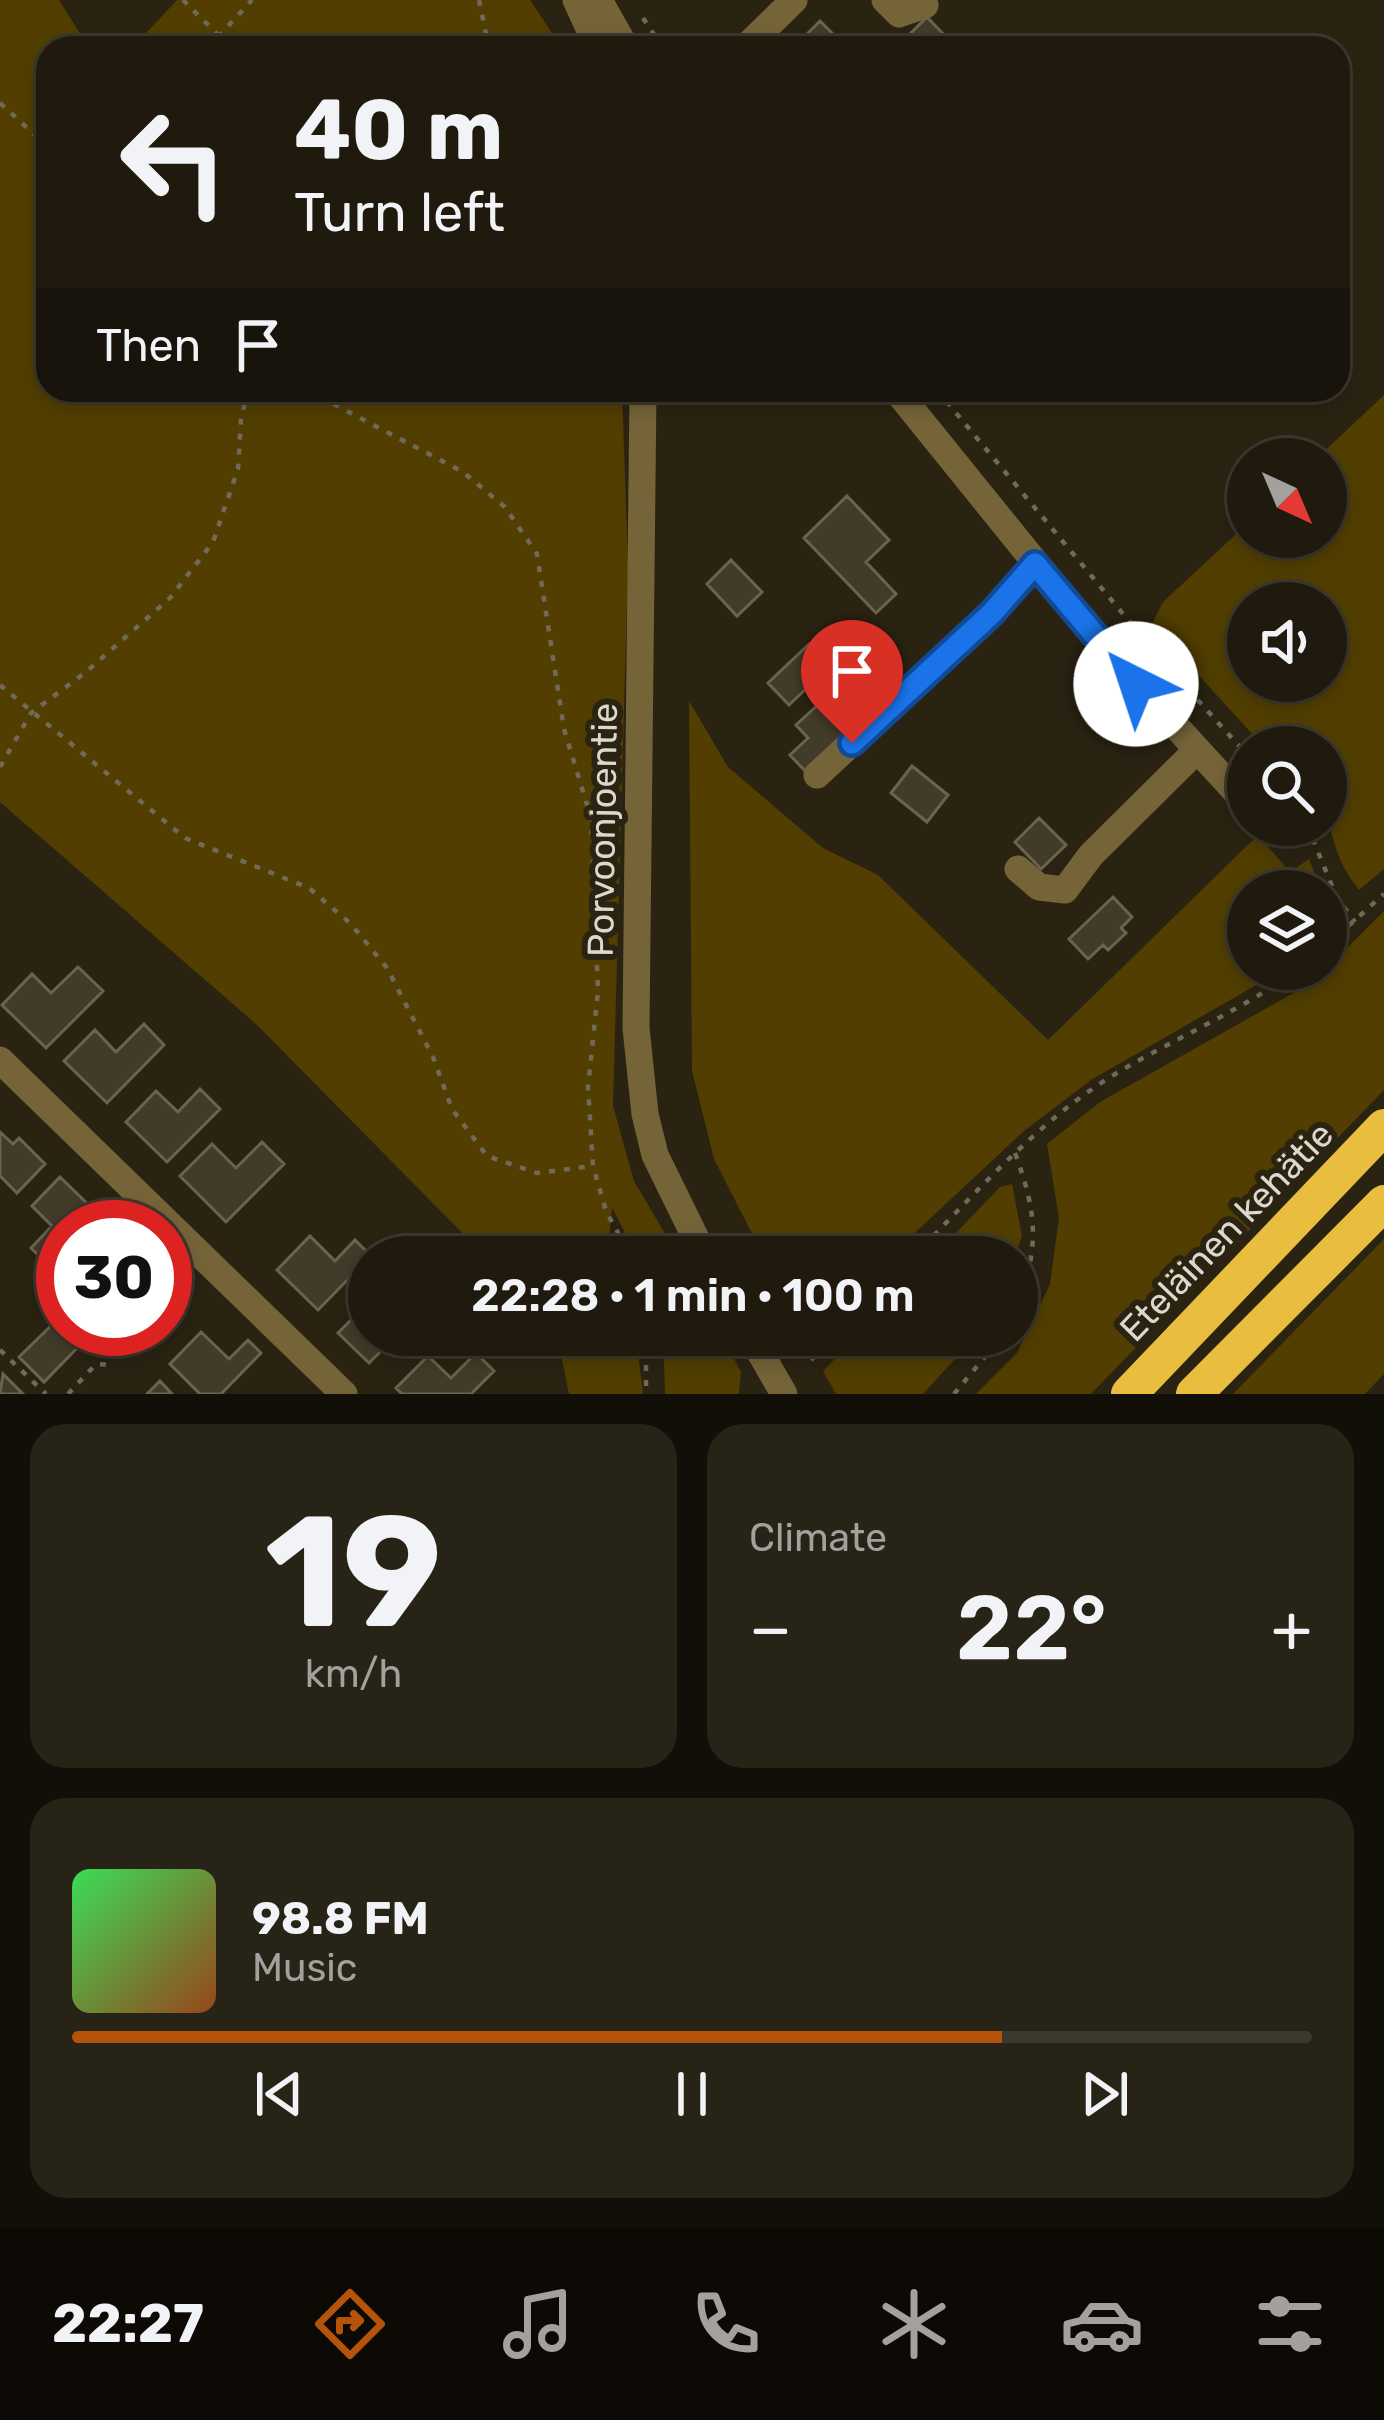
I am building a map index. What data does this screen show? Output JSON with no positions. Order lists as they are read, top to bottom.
{
  "streets": {
    "highway": ["Eteläinen kehätie"],
    "street": ["Porvoonjoentie"]
  },
  "north": "bottom right",
  "page": {
    "turn": ["40 m", "Turn left"],
    "then": "Then",
    "limit": "30",
    "trip": "22:28 · 1 min · 100 m",
    "tile": [
      ["19", "km/h"],
      "Climate"
    ],
    "heat": ["−", "22°", "+"],
    "song": ["98.8 FM", "Music"],
    "tabs": "22:27"
  }
}
